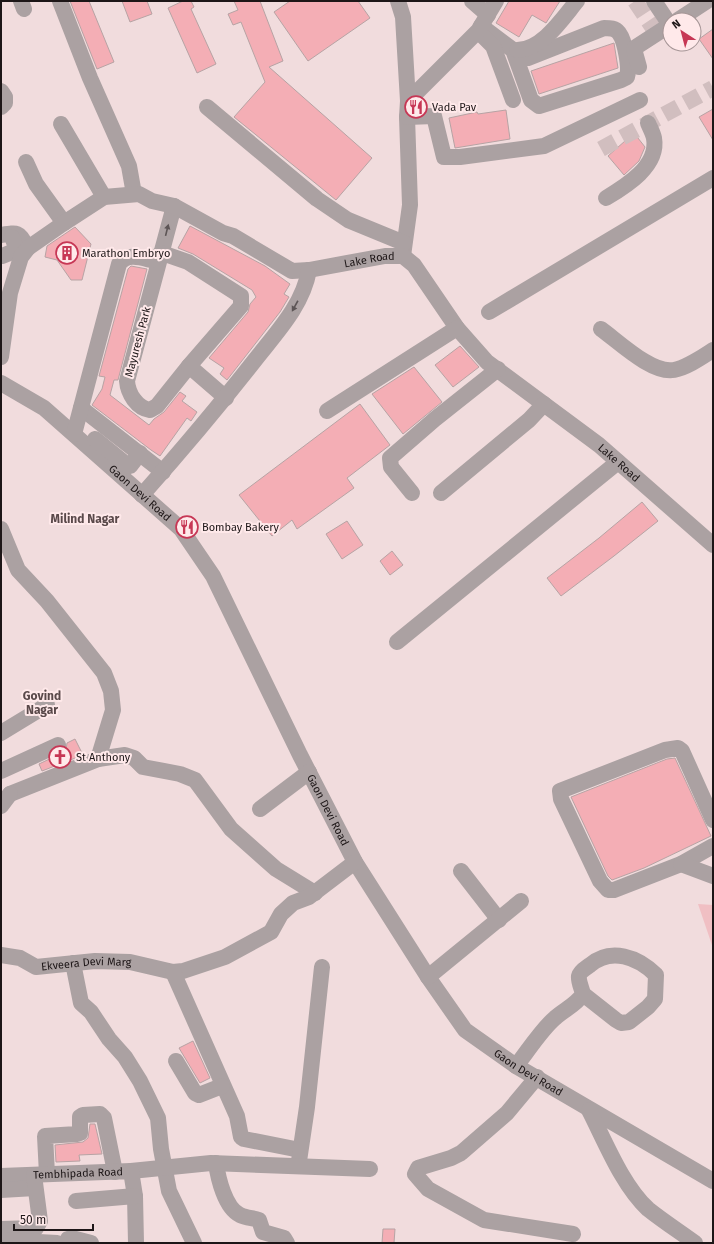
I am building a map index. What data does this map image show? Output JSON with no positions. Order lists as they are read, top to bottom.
{
  "streets": {
    "street": [
      "Lake Road",
      "Mayuresh Park",
      "Gaon Devi Road",
      "Ekveera Devi Marg",
      "Tembhipada Road"
    ]
  },
  "districts": ["Milind Nagar", "Govind Nagar"],
  "places": {
    "restaurant": ["Vada Pav", "Bombay Bakery"],
    "building": ["Marathon Embryo"],
    "church": ["St Anthony"]
  },
  "scale_bar": "50 m",
  "north": "top left"
}
